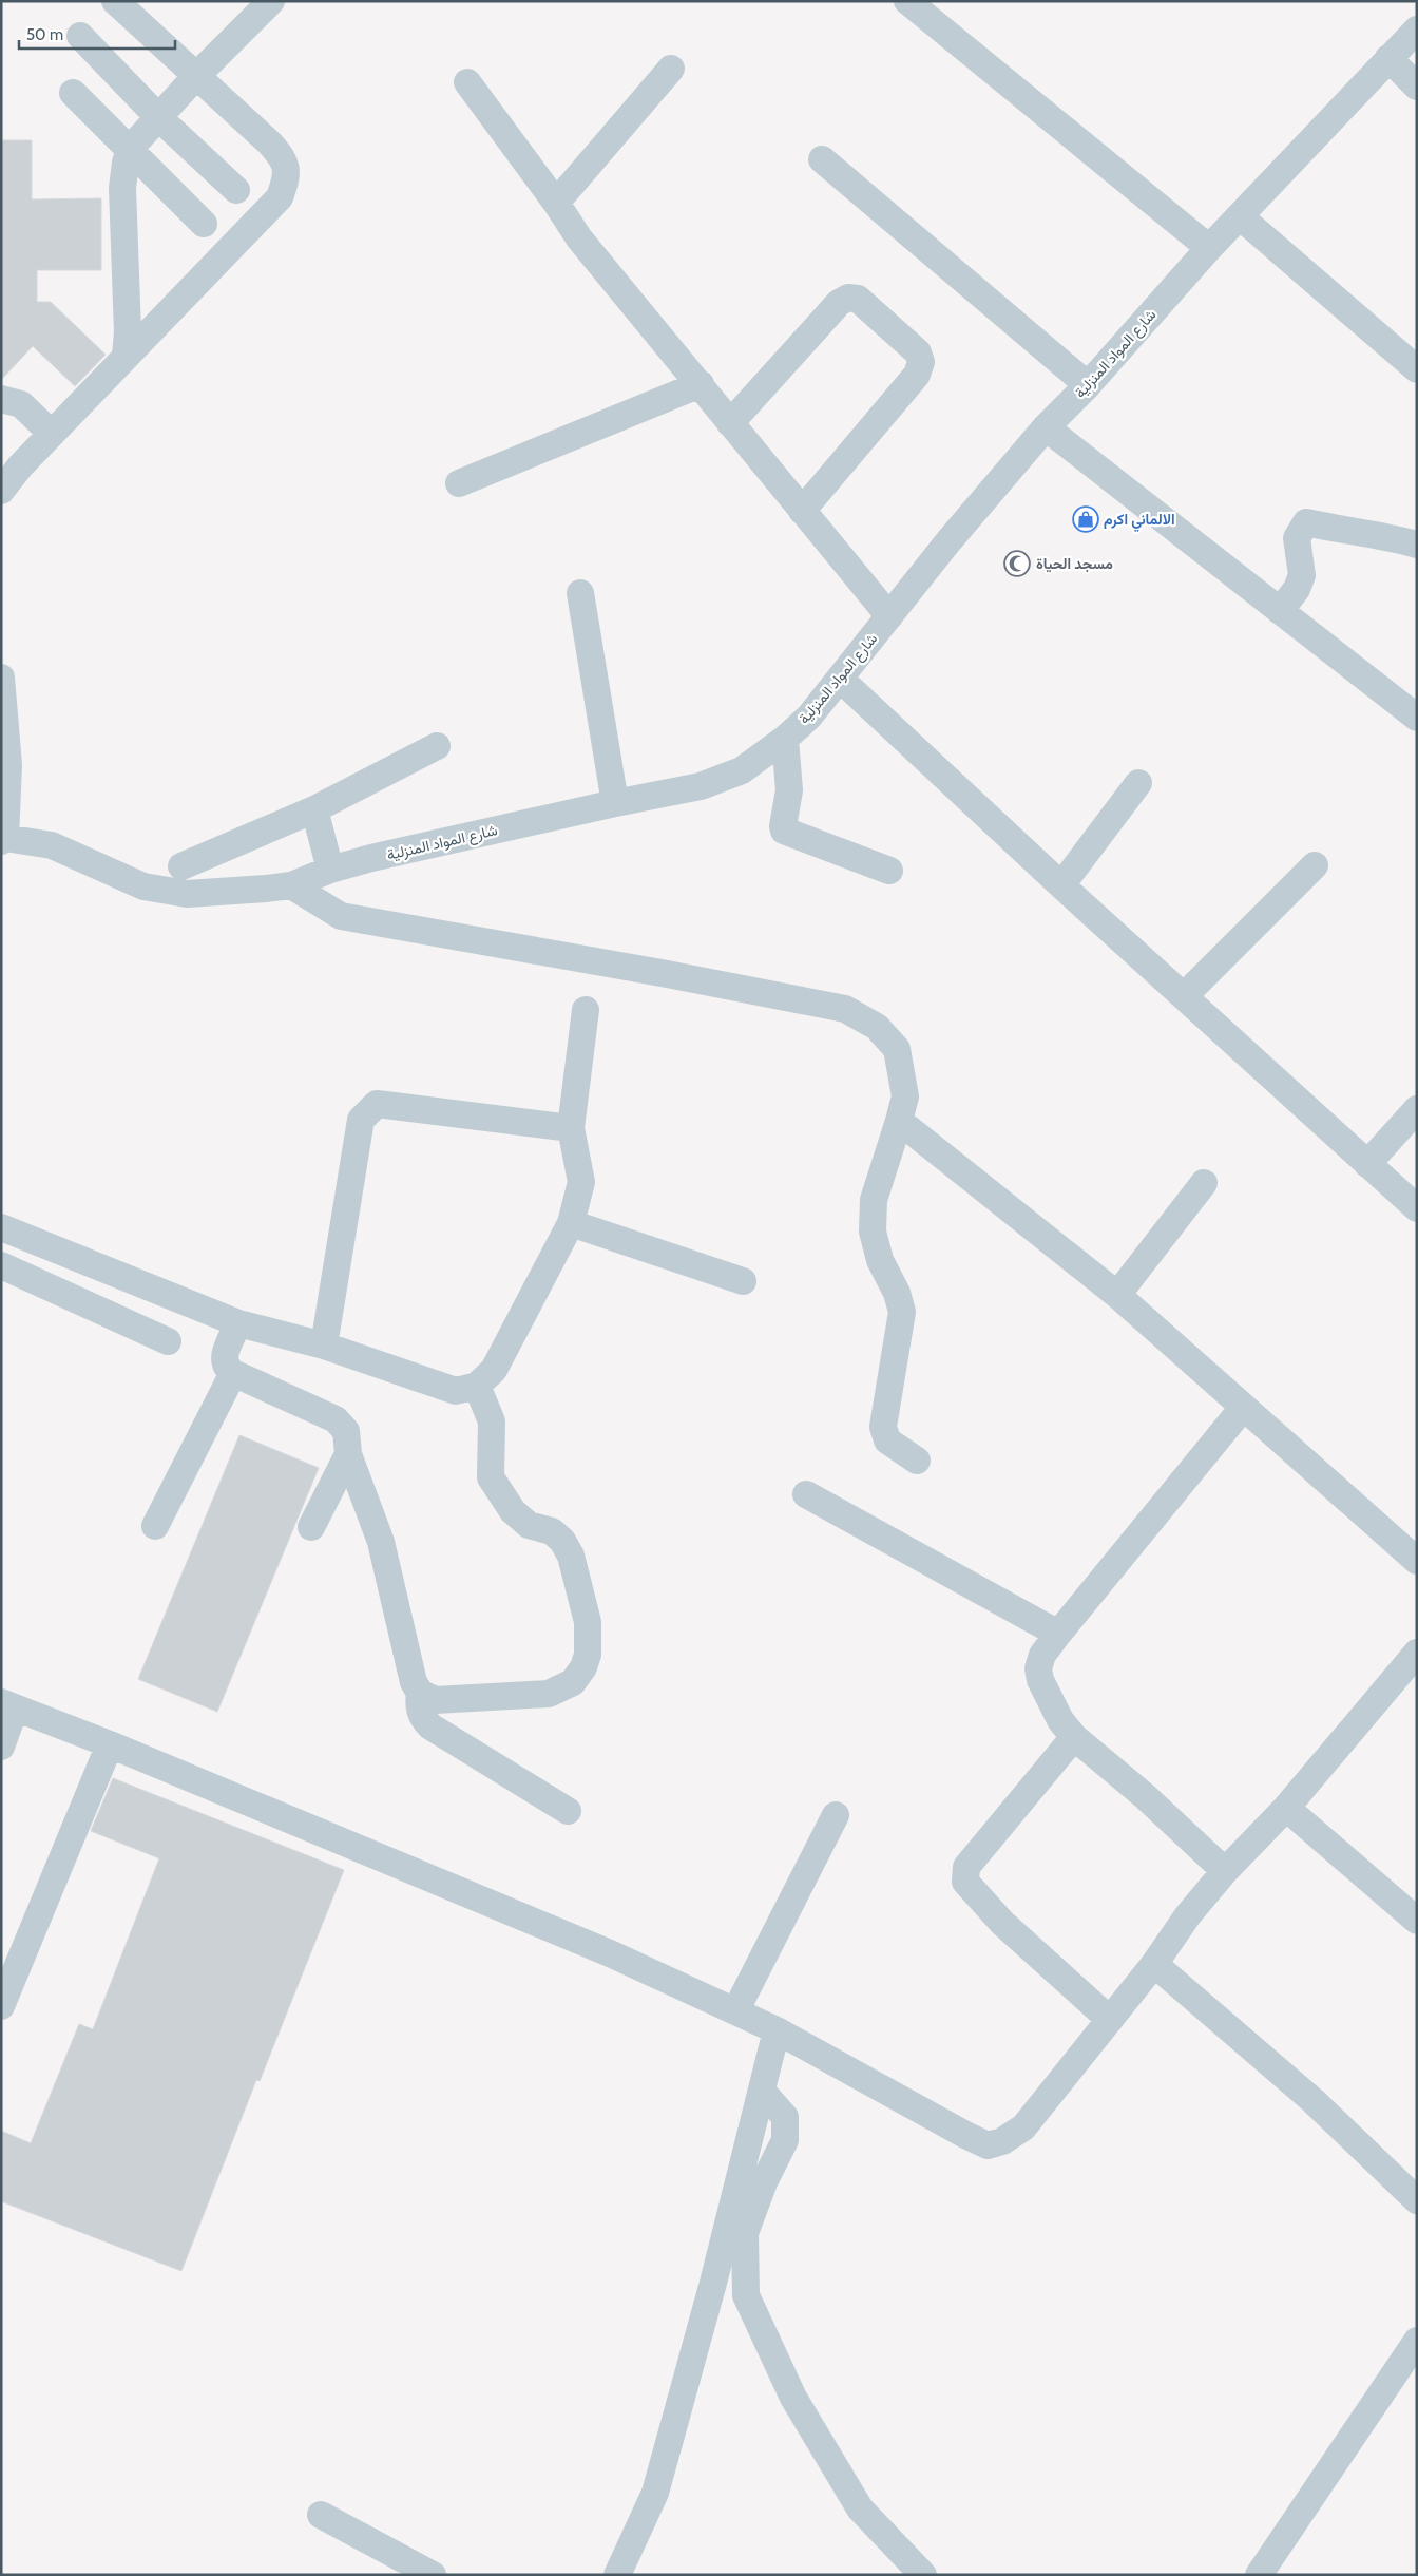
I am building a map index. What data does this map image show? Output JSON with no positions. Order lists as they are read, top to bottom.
{
  "streets": {
    "street": ["شارع المواد المنزلية"]
  },
  "places": {
    "shop": ["الالماني اكرم"],
    "mosque": ["مسجد الحياة"]
  },
  "scale_bar": "50 m"
}
